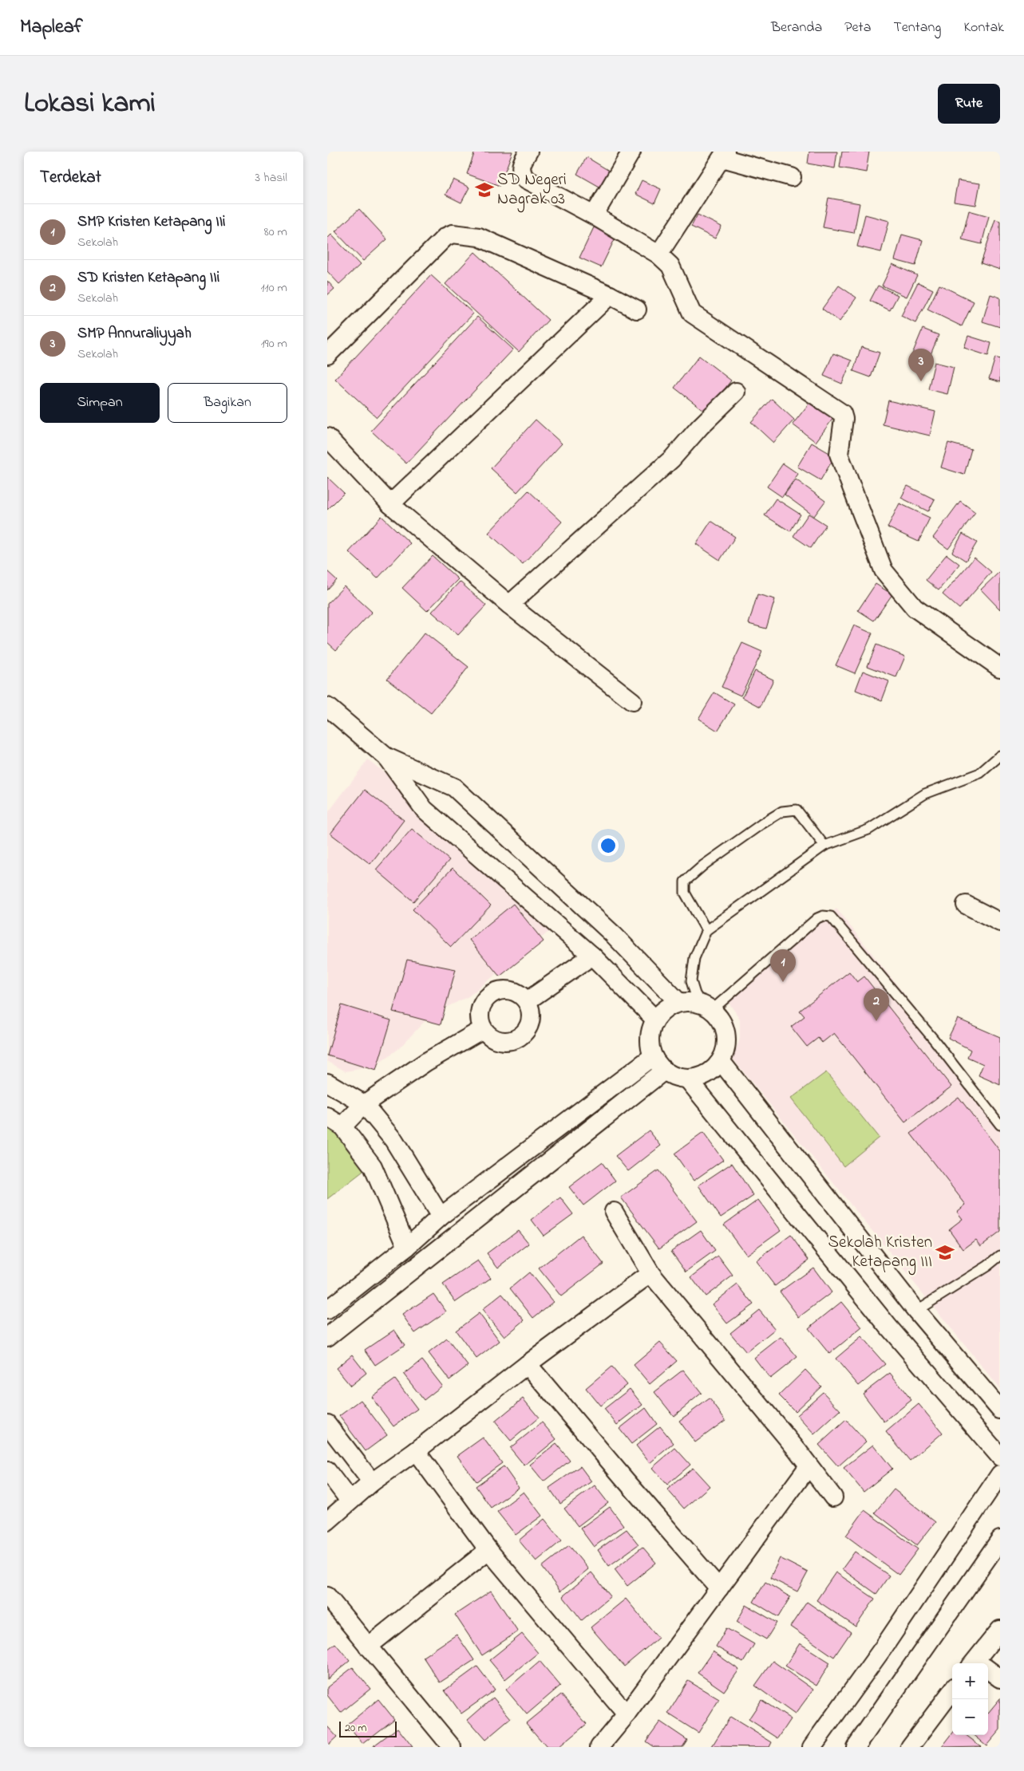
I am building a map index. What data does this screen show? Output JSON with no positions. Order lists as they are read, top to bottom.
{
  "places": {
    "school or university": ["SD Negeri Nagrak 03", "Sekolah Kristen Ketapang III"]
  },
  "scale_bar": "20 m",
  "page": {
    "header": "Mapleaf",
    "nav": [
      "Beranda",
      "Peta",
      "Tentang",
      "Kontak"
    ],
    "title": "Lokasi kami",
    "buttons": [
      "Rute",
      ["Simpan", "Bagikan"]
    ],
    "heading": ["Terdekat", "3 hasil"],
    "list": [
      {
        "mark": "1",
        "name": "SMP Kristen Ketapang IIi",
        "note": "Sekolah",
        "value": "80 m"
      },
      {
        "mark": "2",
        "name": "SD Kristen Ketapang IIi",
        "note": "Sekolah",
        "value": "110 m"
      },
      {
        "mark": "3",
        "name": "SMP Annuraliyyah",
        "note": "Sekolah",
        "value": "190 m"
      }
    ],
    "pins": ["3", "1", "2"],
    "map_buttons": ["+", "−"],
    "scale": "20 m"
  }
}
